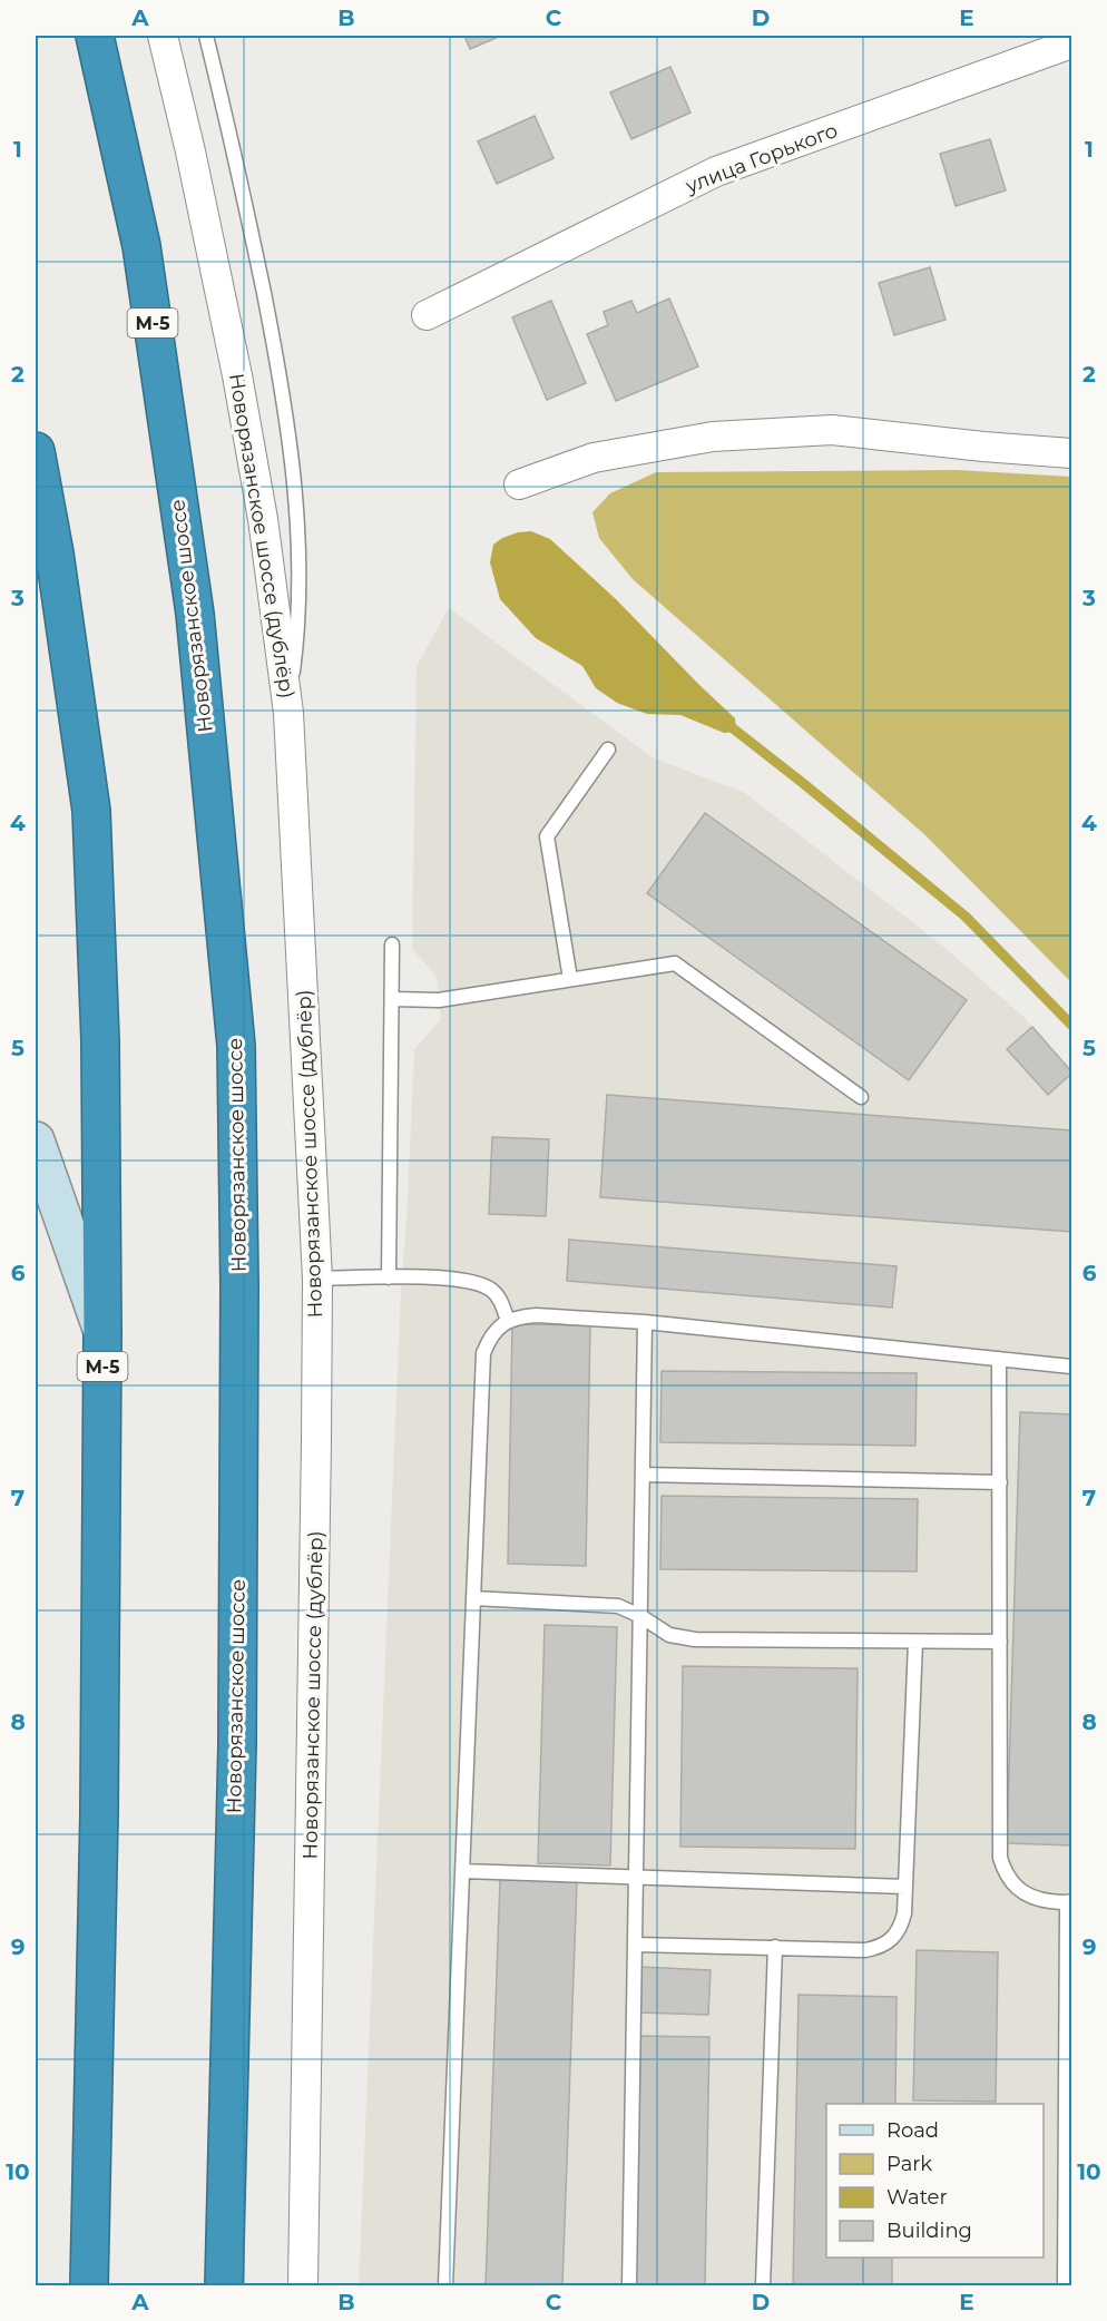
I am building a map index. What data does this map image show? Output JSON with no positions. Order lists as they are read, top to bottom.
{
  "streets": {
    "highway": ["М-5", "Новорязанское шоссе"],
    "street": ["улица Горького", "Новорязанское шоссе (дублёр)"]
  },
  "legend": [
    "Road",
    "Park",
    "Water",
    "Building"
  ],
  "grid": {
    "columns": [
      "A",
      "B",
      "C",
      "D",
      "E"
    ],
    "rows": [
      "1",
      "2",
      "3",
      "4",
      "5",
      "6",
      "7",
      "8",
      "9",
      "10"
    ]
  }
}
